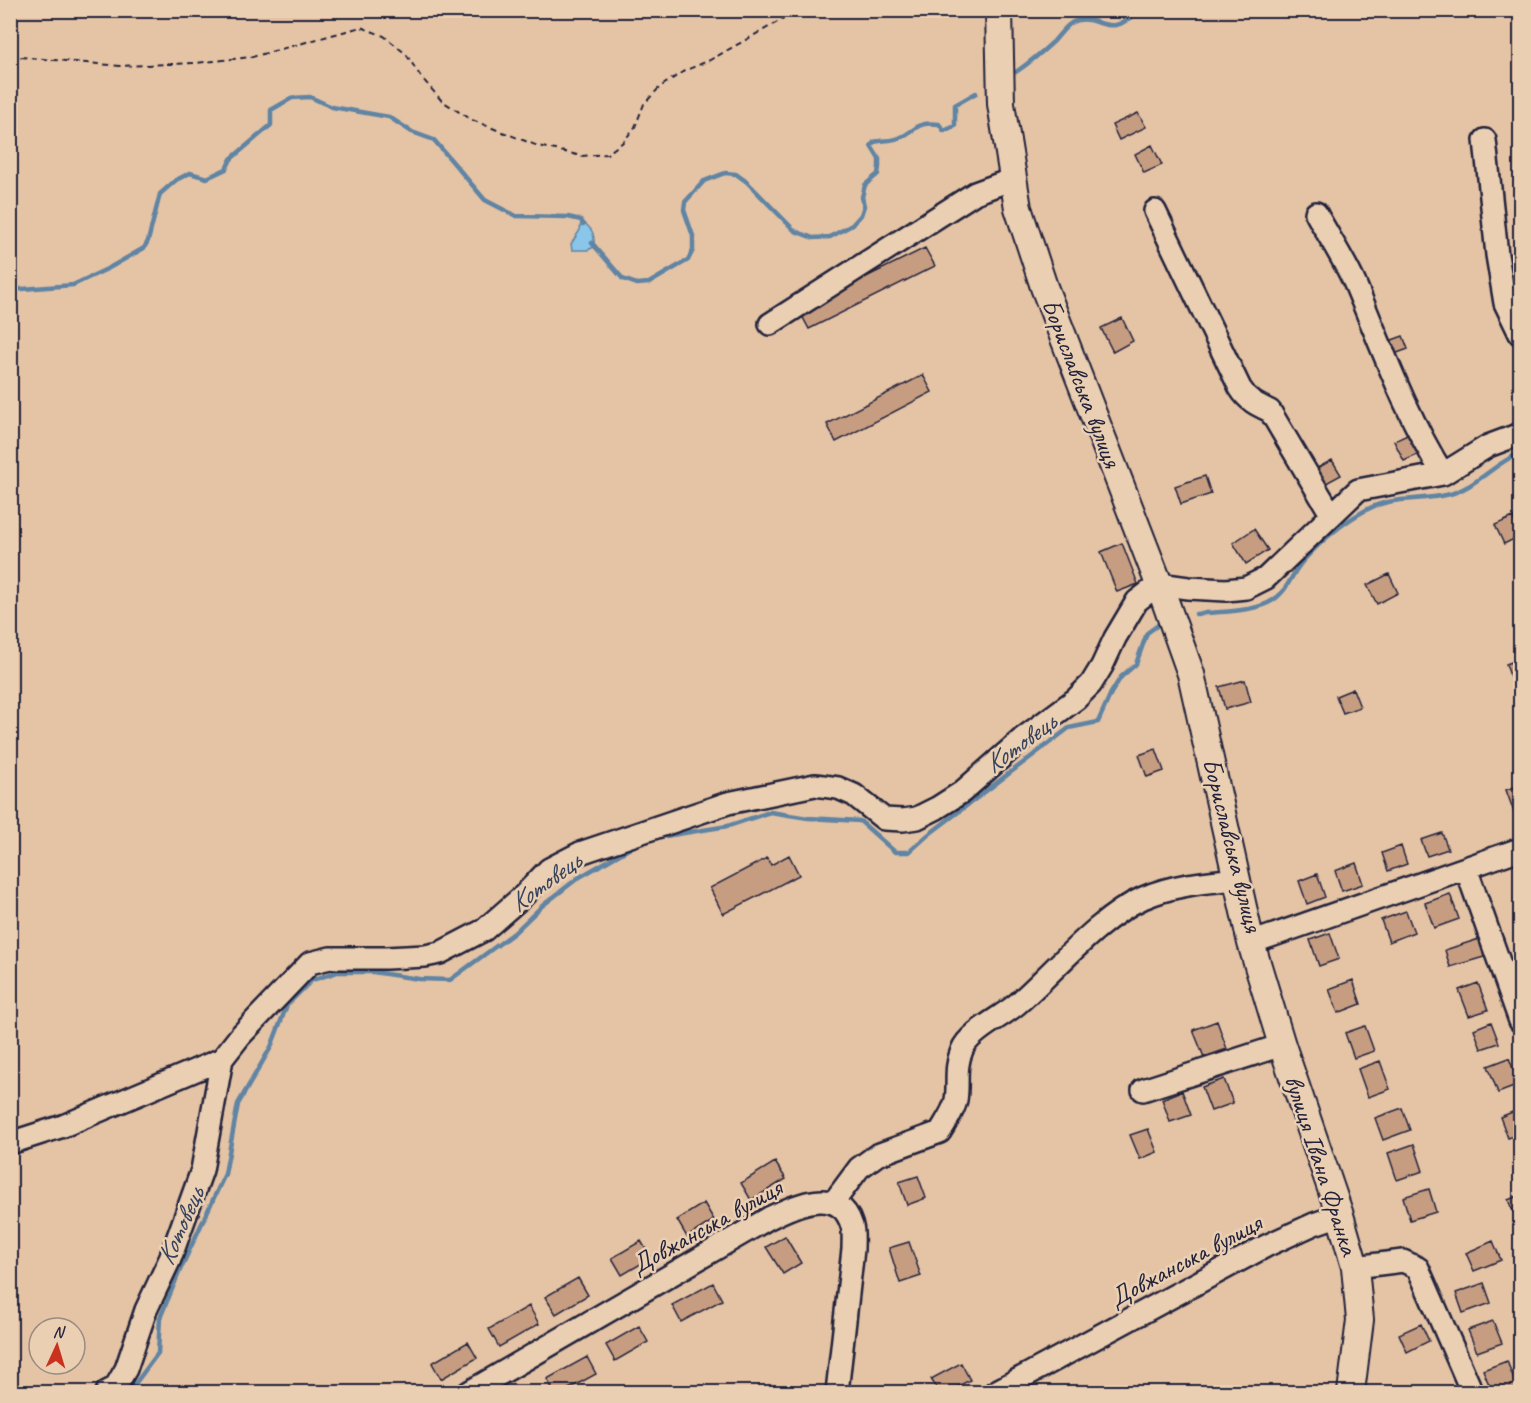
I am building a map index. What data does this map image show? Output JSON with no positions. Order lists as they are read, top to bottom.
{
  "streets": {
    "main road": ["Бориславська вулиця", "вулиця Івана Франка"],
    "street": ["Довжанська вулиця"]
  },
  "crossings": [
    ["Бориславська вулиця", "вулиця Івана Франка"],
    ["вулиця Івана Франка", "Довжанська вулиця"]
  ],
  "water": ["Котовець"],
  "north": "top"
}
